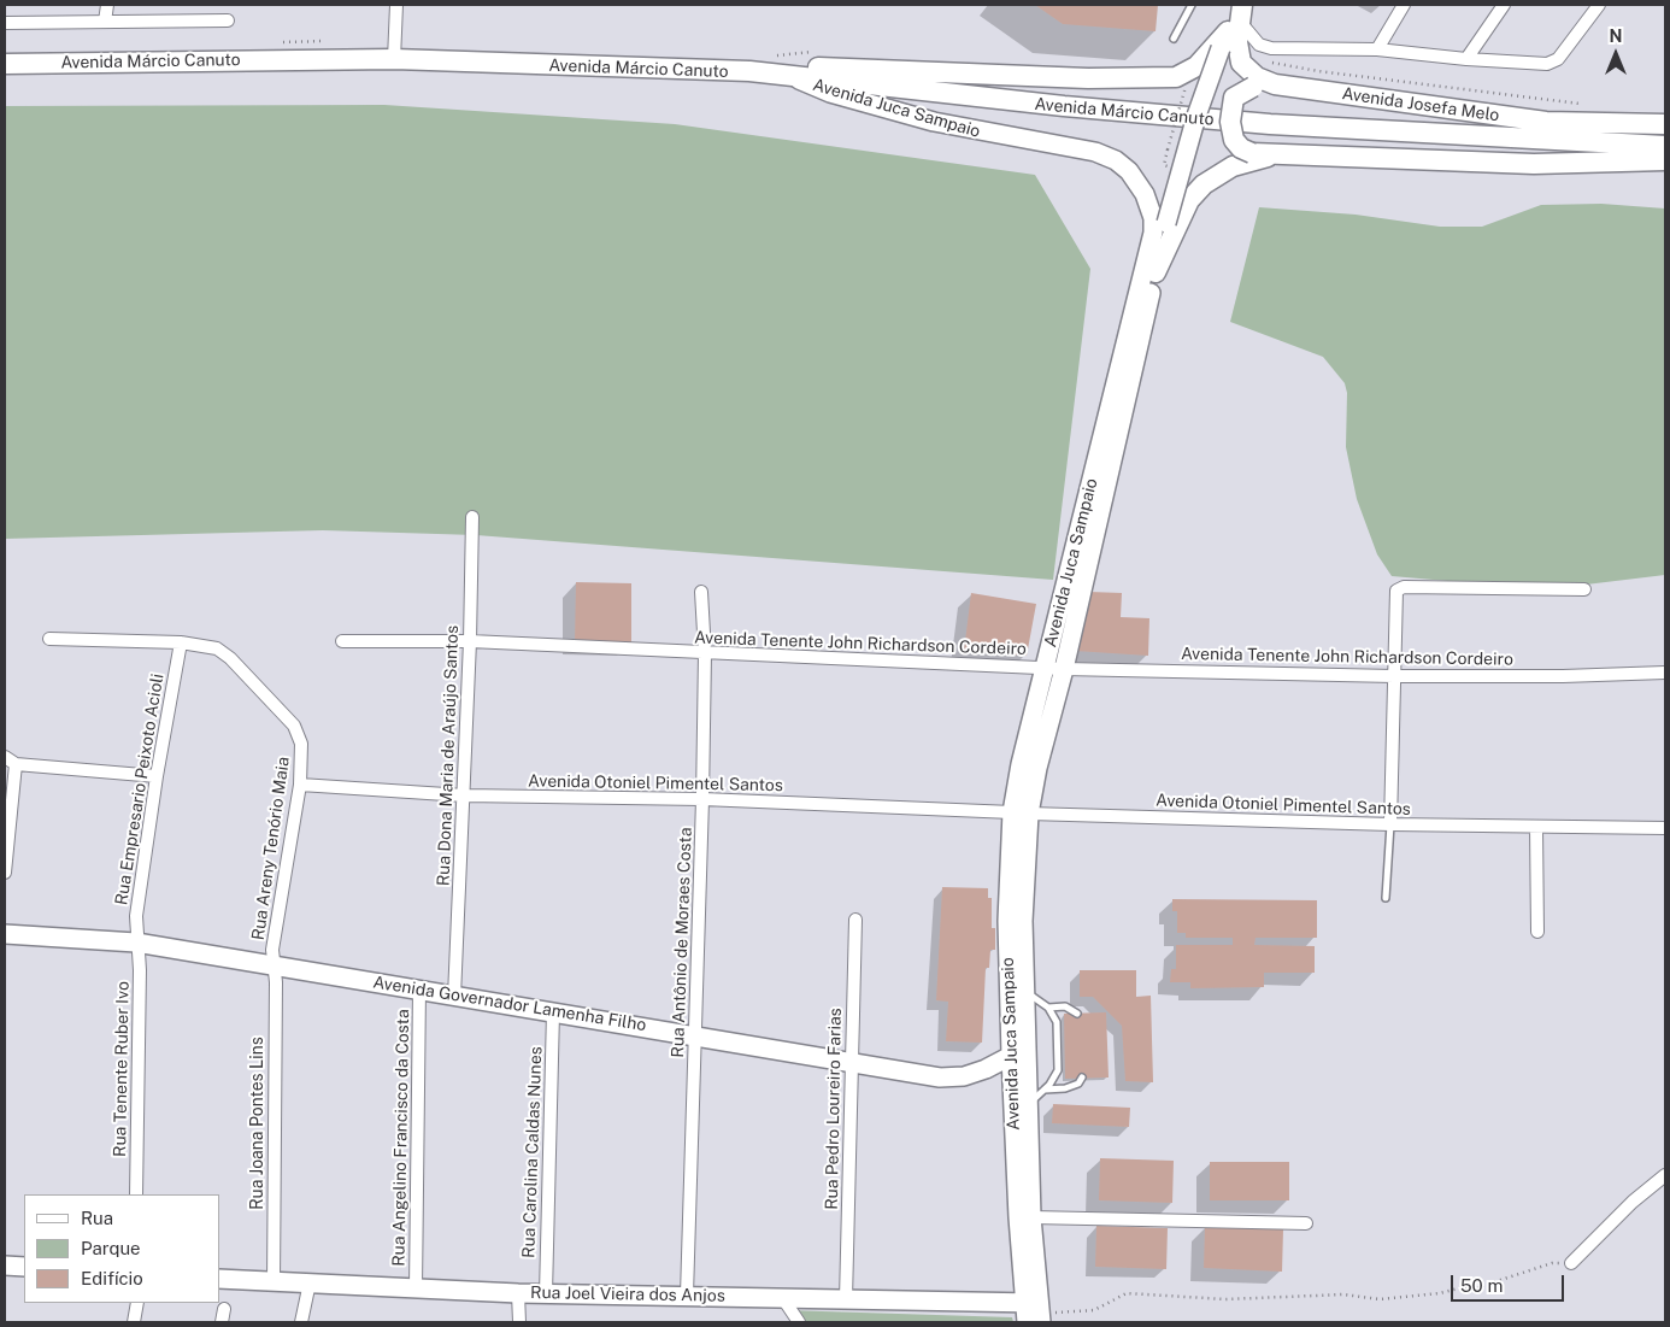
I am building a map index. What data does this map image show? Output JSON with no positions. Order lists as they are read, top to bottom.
{
  "streets": {
    "main road": [
      "Avenida Márcio Canuto",
      "Avenida Josefa Melo",
      "Avenida Juca Sampaio",
      "Avenida Governador Lamenha Filho",
      "Rua Joel Vieira dos Anjos"
    ],
    "street": [
      "Avenida Tenente John Richardson Cordeiro",
      "Rua Dona Maria de Araújo Santos",
      "Avenida Otoniel Pimentel Santos",
      "Rua Empresario Peixoto Acioli",
      "Rua Areny Tenório Maia",
      "Rua Antônio de Moraes Costa",
      "Rua Tenente Ruber Ivo",
      "Rua Pedro Loureiro Farias",
      "Rua Joana Pontes Lins",
      "Rua Angelino Francisco da Costa",
      "Rua Carolina Caldas Nunes"
    ]
  },
  "crossings": [
    ["Avenida Márcio Canuto", "Avenida Josefa Melo"],
    ["Avenida Márcio Canuto", "Avenida Juca Sampaio"],
    ["Avenida Josefa Melo", "Avenida Juca Sampaio"],
    ["Avenida Juca Sampaio", "Avenida Tenente John Richardson Cordeiro"],
    ["Avenida Juca Sampaio", "Avenida Otoniel Pimentel Santos"],
    ["Avenida Juca Sampaio", "Avenida Governador Lamenha Filho"],
    ["Avenida Juca Sampaio", "Rua Joel Vieira dos Anjos"],
    ["Avenida Tenente John Richardson Cordeiro", "Rua Dona Maria de Araújo Santos"],
    ["Avenida Tenente John Richardson Cordeiro", "Rua Antônio de Moraes Costa"],
    ["Rua Dona Maria de Araújo Santos", "Avenida Otoniel Pimentel Santos"],
    ["Rua Dona Maria de Araújo Santos", "Avenida Governador Lamenha Filho"],
    ["Avenida Otoniel Pimentel Santos", "Rua Areny Tenório Maia"],
    ["Avenida Otoniel Pimentel Santos", "Rua Antônio de Moraes Costa"],
    ["Rua Empresario Peixoto Acioli", "Rua Areny Tenório Maia"],
    ["Rua Empresario Peixoto Acioli", "Avenida Governador Lamenha Filho"],
    ["Rua Empresario Peixoto Acioli", "Rua Tenente Ruber Ivo"],
    ["Rua Areny Tenório Maia", "Avenida Governador Lamenha Filho"],
    ["Rua Areny Tenório Maia", "Rua Joana Pontes Lins"],
    ["Rua Antônio de Moraes Costa", "Avenida Governador Lamenha Filho"],
    ["Rua Antônio de Moraes Costa", "Rua Joel Vieira dos Anjos"],
    ["Avenida Governador Lamenha Filho", "Rua Tenente Ruber Ivo"],
    ["Avenida Governador Lamenha Filho", "Rua Pedro Loureiro Farias"],
    ["Avenida Governador Lamenha Filho", "Rua Joana Pontes Lins"],
    ["Avenida Governador Lamenha Filho", "Rua Angelino Francisco da Costa"],
    ["Avenida Governador Lamenha Filho", "Rua Carolina Caldas Nunes"],
    ["Rua Pedro Loureiro Farias", "Rua Joel Vieira dos Anjos"],
    ["Rua Joana Pontes Lins", "Rua Joel Vieira dos Anjos"],
    ["Rua Angelino Francisco da Costa", "Rua Joel Vieira dos Anjos"],
    ["Rua Carolina Caldas Nunes", "Rua Joel Vieira dos Anjos"]
  ],
  "legend": ["Rua", "Parque", "Edifício"],
  "scale_bar": "50 m",
  "north": "top"
}
